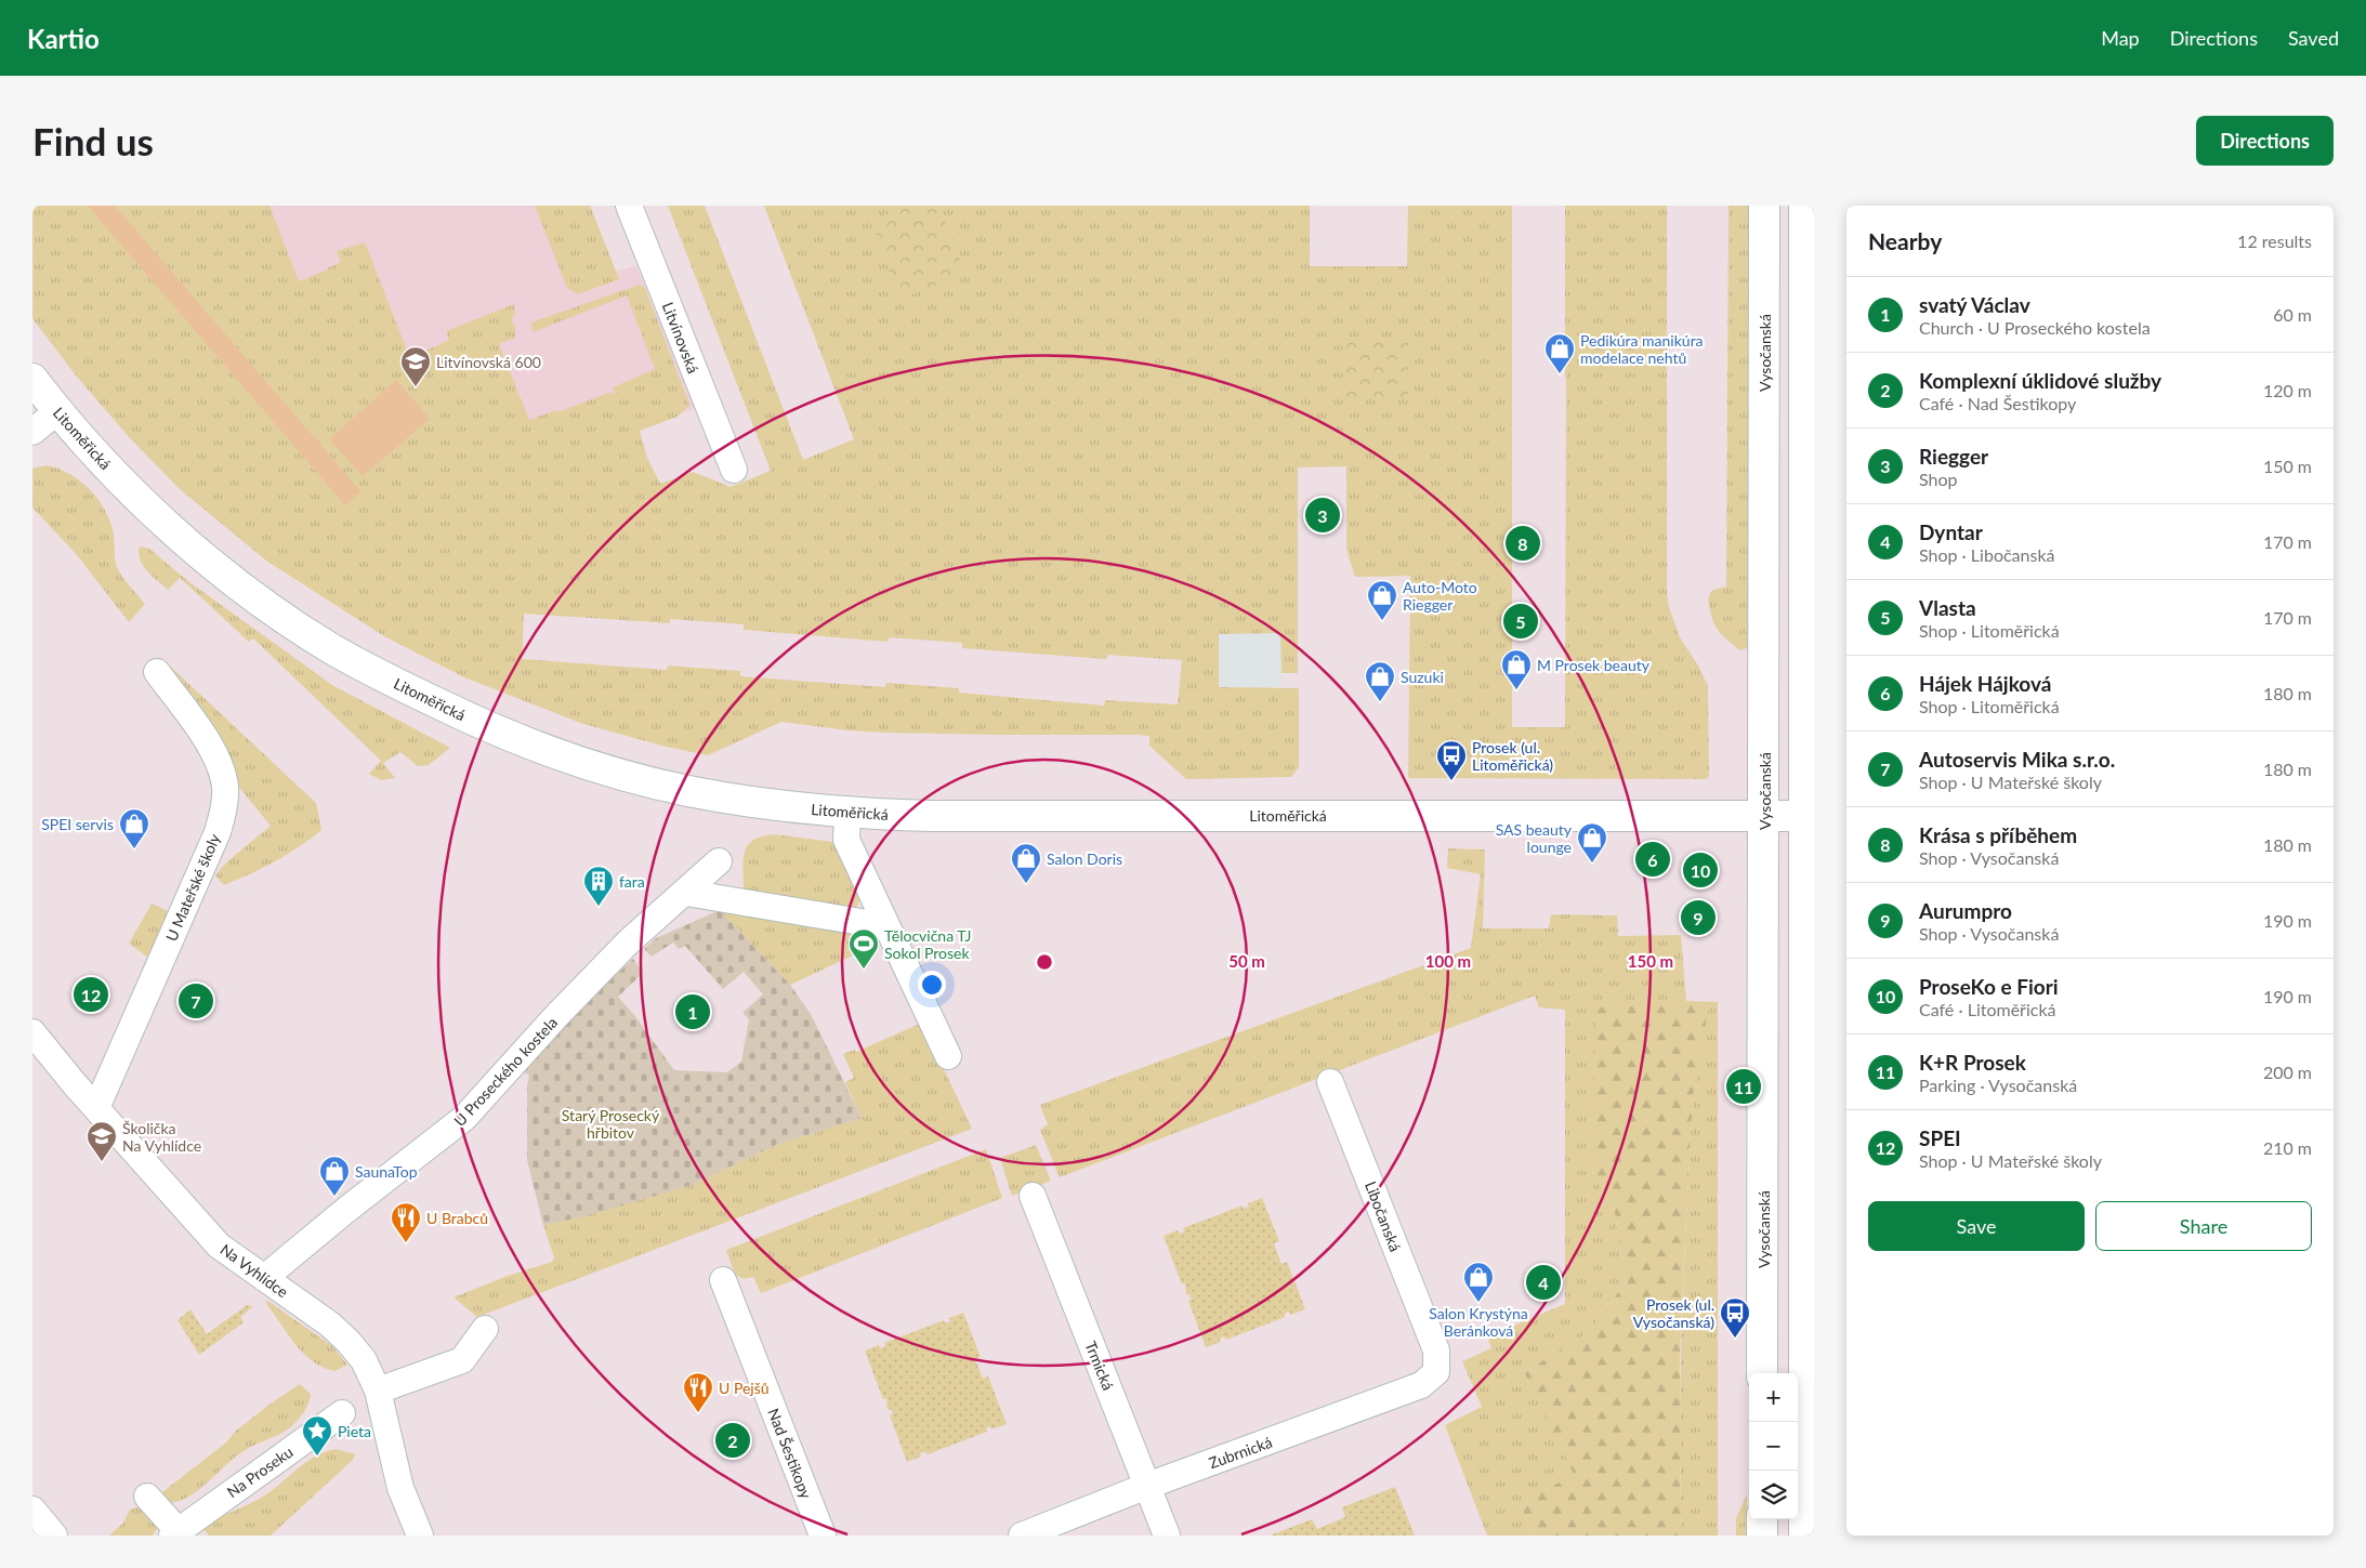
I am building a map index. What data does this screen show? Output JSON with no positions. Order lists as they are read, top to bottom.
{
  "streets": {
    "main road": ["Vysočanská", "Litoměřická"],
    "street": [
      "Litvínovská",
      "U Mateřské školy",
      "U Proseckého kostela",
      "Libočanská",
      "Na Vyhlídce",
      "Trmická",
      "Zubrnická",
      "Nad Šestikopy",
      "Na Proseku"
    ]
  },
  "crossings": [
    ["Vysočanská", "Litoměřická"],
    ["U Mateřské školy", "Na Vyhlídce"],
    ["U Proseckého kostela", "Na Vyhlídce"],
    ["Libočanská", "Zubrnická"],
    ["Trmická", "Zubrnická"]
  ],
  "parks": ["Starý Prosecký hřbitov"],
  "places": {
    "shop": [
      "Pedikúra manikúra modelace nehtů",
      "Auto-Moto Riegger",
      "M Prosek beauty",
      "Suzuki",
      "SPEI servis",
      "SAS beauty lounge",
      "Salon Doris",
      "SaunaTop",
      "Salon Krystýna Beránková"
    ],
    "school or university": ["Litvínovská 600", "Školička Na Vyhlídce"],
    "bus stop": ["Prosek (ul. Litoměřická)", "Prosek (ul. Vysočanská)"],
    "building": ["fara"],
    "sports": ["Tělocvična TJ Sokol Prosek"],
    "restaurant": ["U Brabců", "U Pejšů"],
    "place": ["Pieta"]
  },
  "page": {
    "header": "Kartio",
    "nav": ["Map", "Directions", "Saved"],
    "buttons": [
      "Directions",
      ["Save", "Share"]
    ],
    "title": "Find us",
    "heading": ["Nearby", "12 results"],
    "list": [
      {
        "mark": "1",
        "name": "svatý Václav",
        "note": "Church · U Proseckého kostela",
        "value": "60 m"
      },
      {
        "mark": "2",
        "name": "Komplexní úklidové služby",
        "note": "Café · Nad Šestikopy",
        "value": "120 m"
      },
      {
        "mark": "3",
        "name": "Riegger",
        "note": "Shop",
        "value": "150 m"
      },
      {
        "mark": "4",
        "name": "Dyntar",
        "note": "Shop · Libočanská",
        "value": "170 m"
      },
      {
        "mark": "5",
        "name": "Vlasta",
        "note": "Shop · Litoměřická",
        "value": "170 m"
      },
      {
        "mark": "6",
        "name": "Hájek Hájková",
        "note": "Shop · Litoměřická",
        "value": "180 m"
      },
      {
        "mark": "7",
        "name": "Autoservis Mika s.r.o.",
        "note": "Shop · U Mateřské školy",
        "value": "180 m"
      },
      {
        "mark": "8",
        "name": "Krása s příběhem",
        "note": "Shop · Vysočanská",
        "value": "180 m"
      },
      {
        "mark": "9",
        "name": "Aurumpro",
        "note": "Shop · Vysočanská",
        "value": "190 m"
      },
      {
        "mark": "10",
        "name": "ProseKo e Fiori",
        "note": "Café · Litoměřická",
        "value": "190 m"
      },
      {
        "mark": "11",
        "name": "K+R Prosek",
        "note": "Parking · Vysočanská",
        "value": "200 m"
      },
      {
        "mark": "12",
        "name": "SPEI",
        "note": "Shop · U Mateřské školy",
        "value": "210 m"
      }
    ],
    "pins": [
      "3",
      "8",
      "5",
      "6",
      "10",
      "9",
      "12",
      "7",
      "1",
      "11",
      "4",
      "2"
    ],
    "map_buttons": ["+", "−"]
  },
  "rings": ["50 m", "100 m", "150 m"]
}
